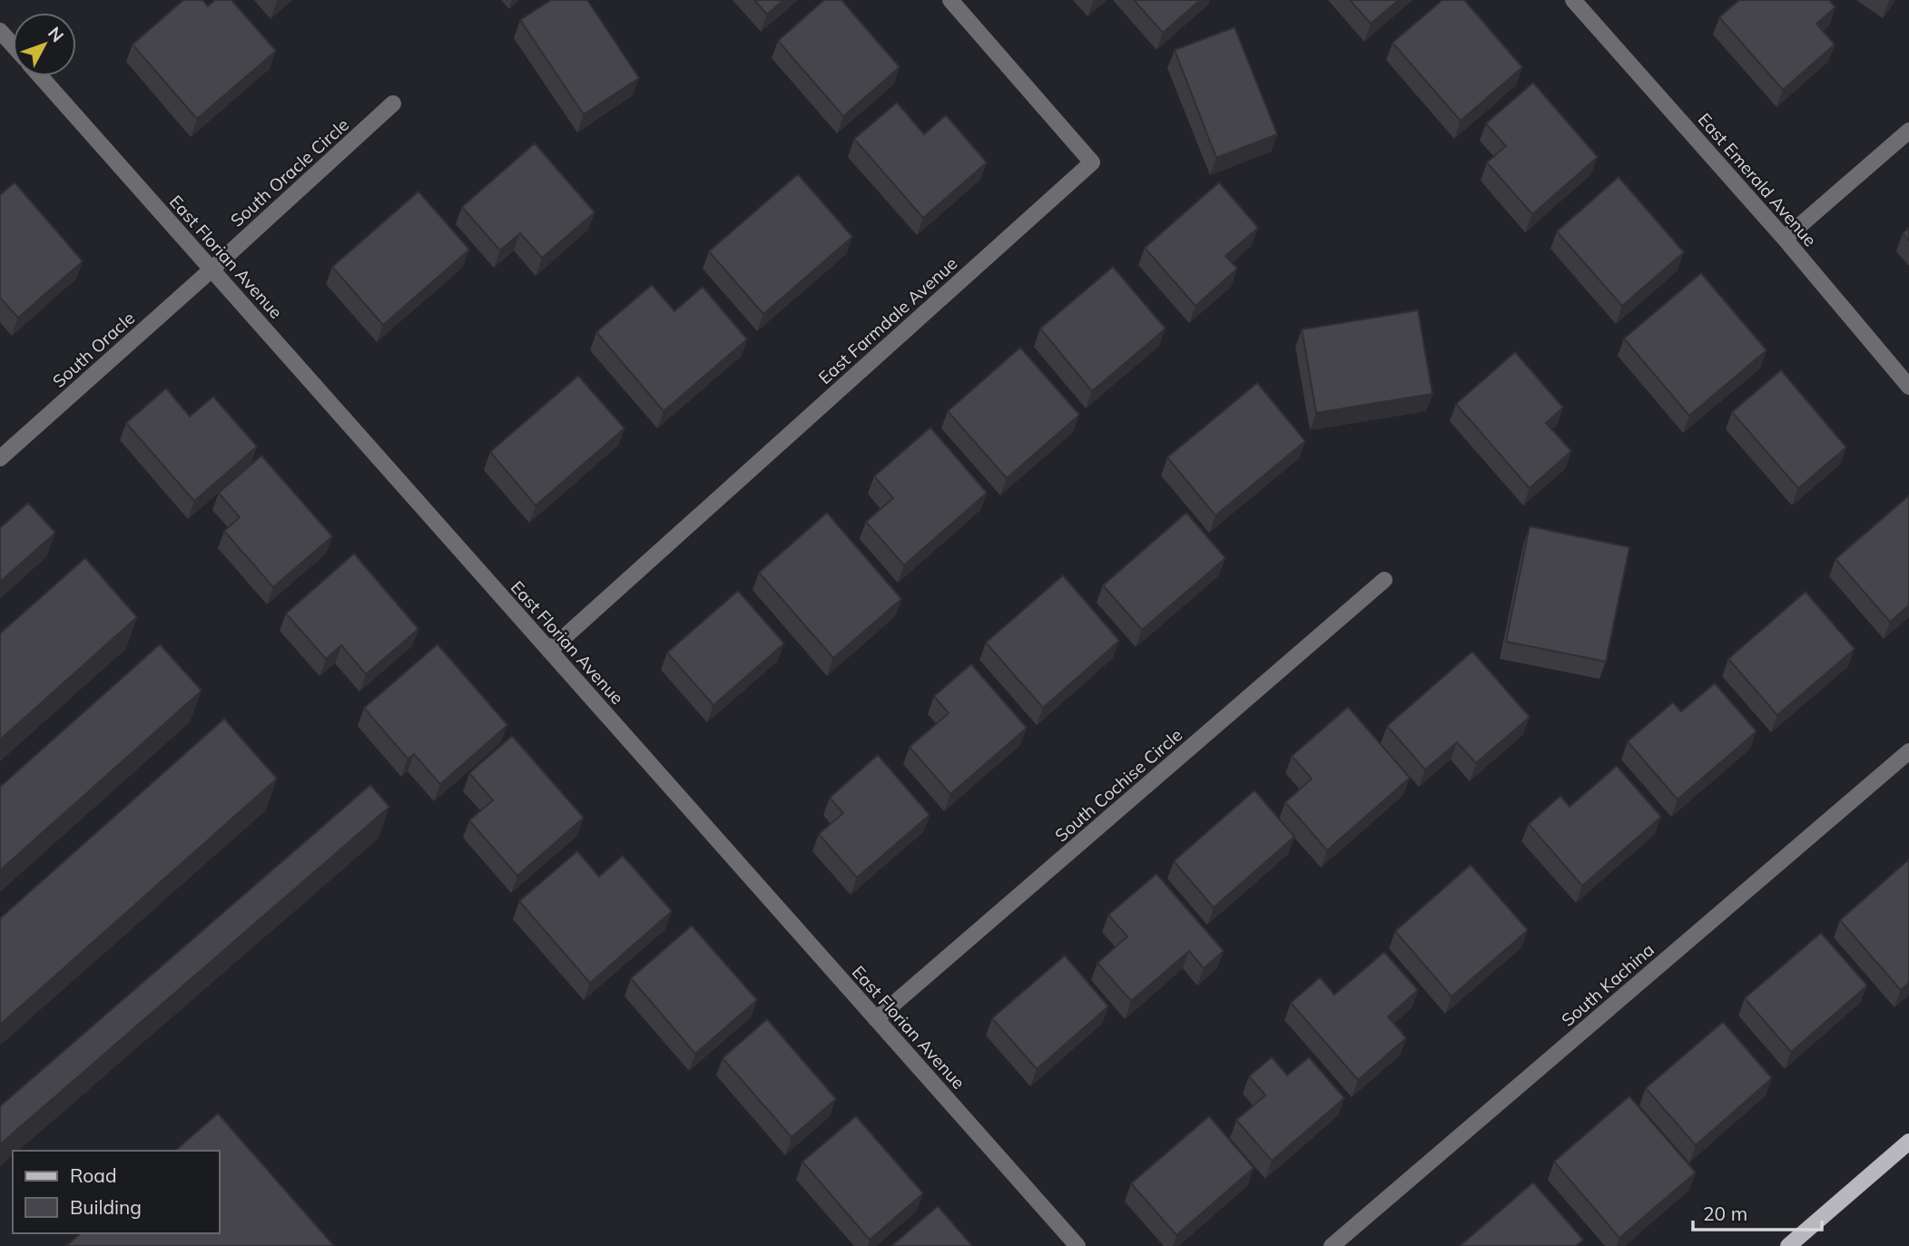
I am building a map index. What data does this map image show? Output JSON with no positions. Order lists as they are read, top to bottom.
{
  "streets": {
    "street": [
      "South Oracle Circle",
      "East Emerald Avenue",
      "East Florian Avenue",
      "East Farmdale Avenue",
      "South Oracle",
      "South Cochise Circle",
      "South Kachina"
    ]
  },
  "crossings": [
    ["South Oracle Circle", "East Florian Avenue"],
    ["South Oracle Circle", "South Oracle"],
    ["East Florian Avenue", "East Farmdale Avenue"],
    ["East Florian Avenue", "South Oracle"],
    ["East Florian Avenue", "South Cochise Circle"]
  ],
  "legend": ["Road", "Building"],
  "scale_bar": "20 m",
  "north": "top right"
}
